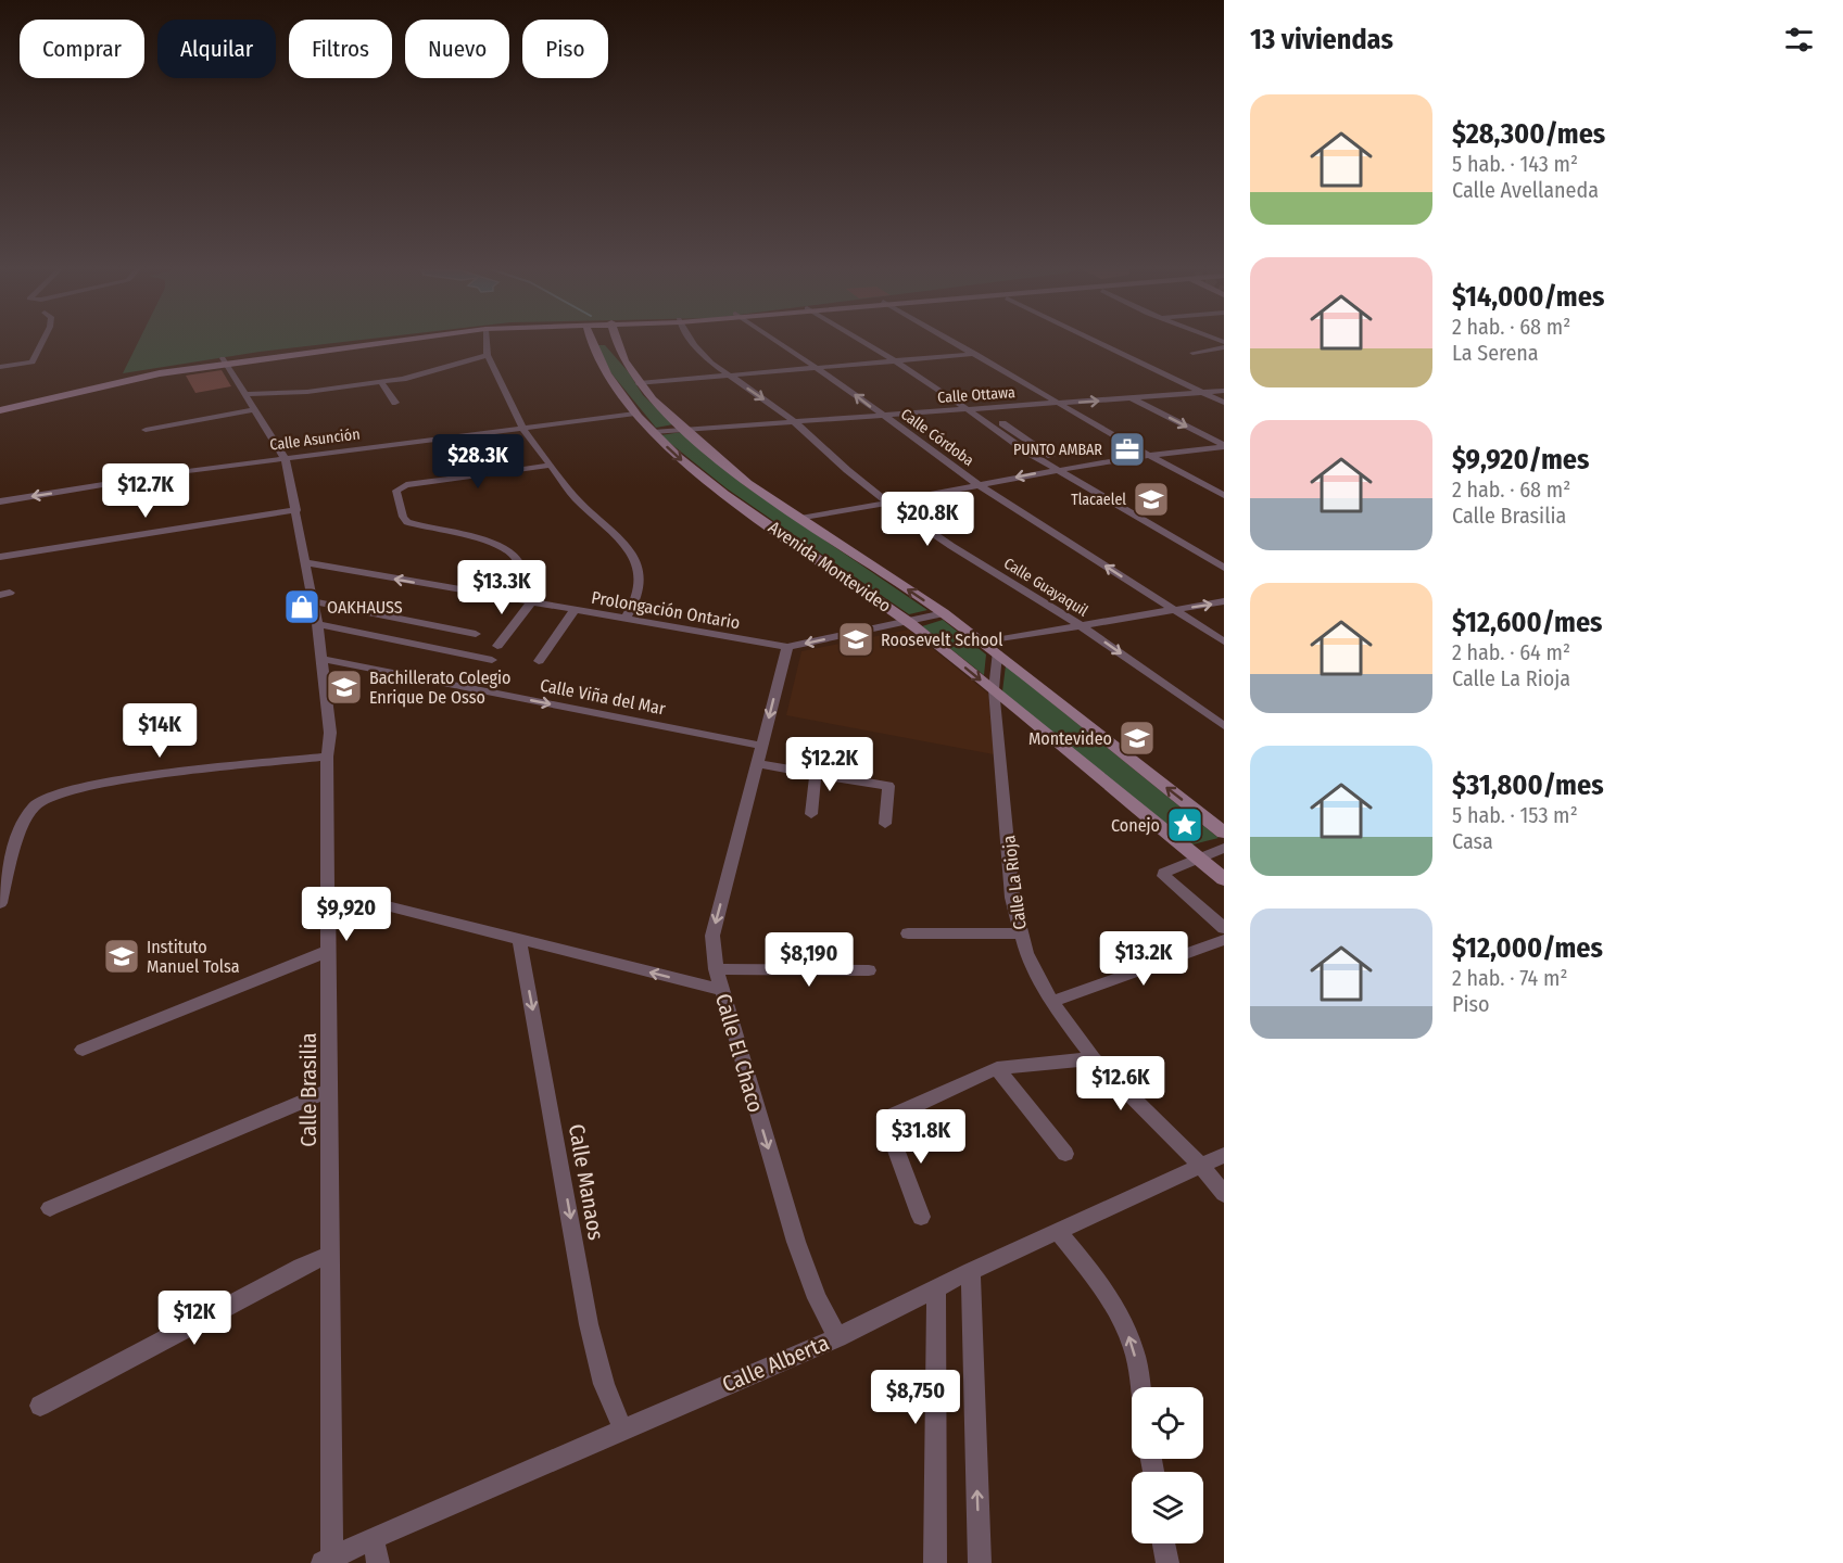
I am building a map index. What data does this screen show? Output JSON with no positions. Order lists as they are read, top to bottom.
{
  "streets": {
    "main road": ["Avenida Montevideo"],
    "street": [
      "Calle Ottawa",
      "Calle Córdoba",
      "Calle Asunción",
      "Calle Guayaquil",
      "Prolongación Ontario",
      "Calle Viña del Mar",
      "Calle La Rioja",
      "Calle El Chaco",
      "Calle Brasilia",
      "Calle Manaos",
      "Calle Alberta"
    ]
  },
  "crossings": [
    ["Calle Ottawa", "Calle Córdoba"],
    ["Calle Ottawa", "Avenida Montevideo"],
    ["Calle Ottawa", "Calle Guayaquil"],
    ["Calle Asunción", "Avenida Montevideo"],
    ["Calle Asunción", "Calle Brasilia"],
    ["Avenida Montevideo", "Prolongación Ontario"],
    ["Avenida Montevideo", "Calle La Rioja"],
    ["Prolongación Ontario", "Calle El Chaco"],
    ["Prolongación Ontario", "Calle Brasilia"],
    ["Calle Viña del Mar", "Calle El Chaco"],
    ["Calle Viña del Mar", "Calle Brasilia"],
    ["Calle La Rioja", "Calle Alberta"],
    ["Calle El Chaco", "Calle Alberta"],
    ["Calle Brasilia", "Calle Alberta"],
    ["Calle Manaos", "Calle Alberta"]
  ],
  "one_way": ["Calle Guayaquil", "Calle El Chaco", "Calle Manaos"],
  "places": {
    "office": ["PUNTO AMBAR"],
    "school or university": [
      "Tlacaelel",
      "Roosevelt School",
      "Bachillerato Colegio Enrique De Osso",
      "Montevideo",
      "Instituto Manuel Tolsa"
    ],
    "shop": ["OAKHAUSS"],
    "place": ["Conejo"]
  },
  "page": {
    "heading": "13 viviendas",
    "chip": [
      "Comprar",
      "Alquilar",
      "Filtros",
      "Nuevo",
      "Piso"
    ],
    "list": [
      {
        "name": "$28,300/mes",
        "note": "5 hab. · 143 m² · Calle Avellaneda"
      },
      {
        "name": "$14,000/mes",
        "note": "2 hab. · 68 m² · La Serena"
      },
      {
        "name": "$9,920/mes",
        "note": "2 hab. · 68 m² · Calle Brasilia"
      },
      {
        "name": "$12,600/mes",
        "note": "2 hab. · 64 m² · Calle La Rioja"
      },
      {
        "name": "$31,800/mes",
        "note": "5 hab. · 153 m² · Casa"
      },
      {
        "name": "$12,000/mes",
        "note": "2 hab. · 74 m² · Piso"
      }
    ],
    "price": [
      "$28.3K",
      "$12.7K",
      "$20.8K",
      "$13.3K",
      "$14K",
      "$12.2K",
      "$9,920",
      "$13.2K",
      "$8,190",
      "$12.6K",
      "$31.8K",
      "$12K",
      "$8,750"
    ]
  }
}
